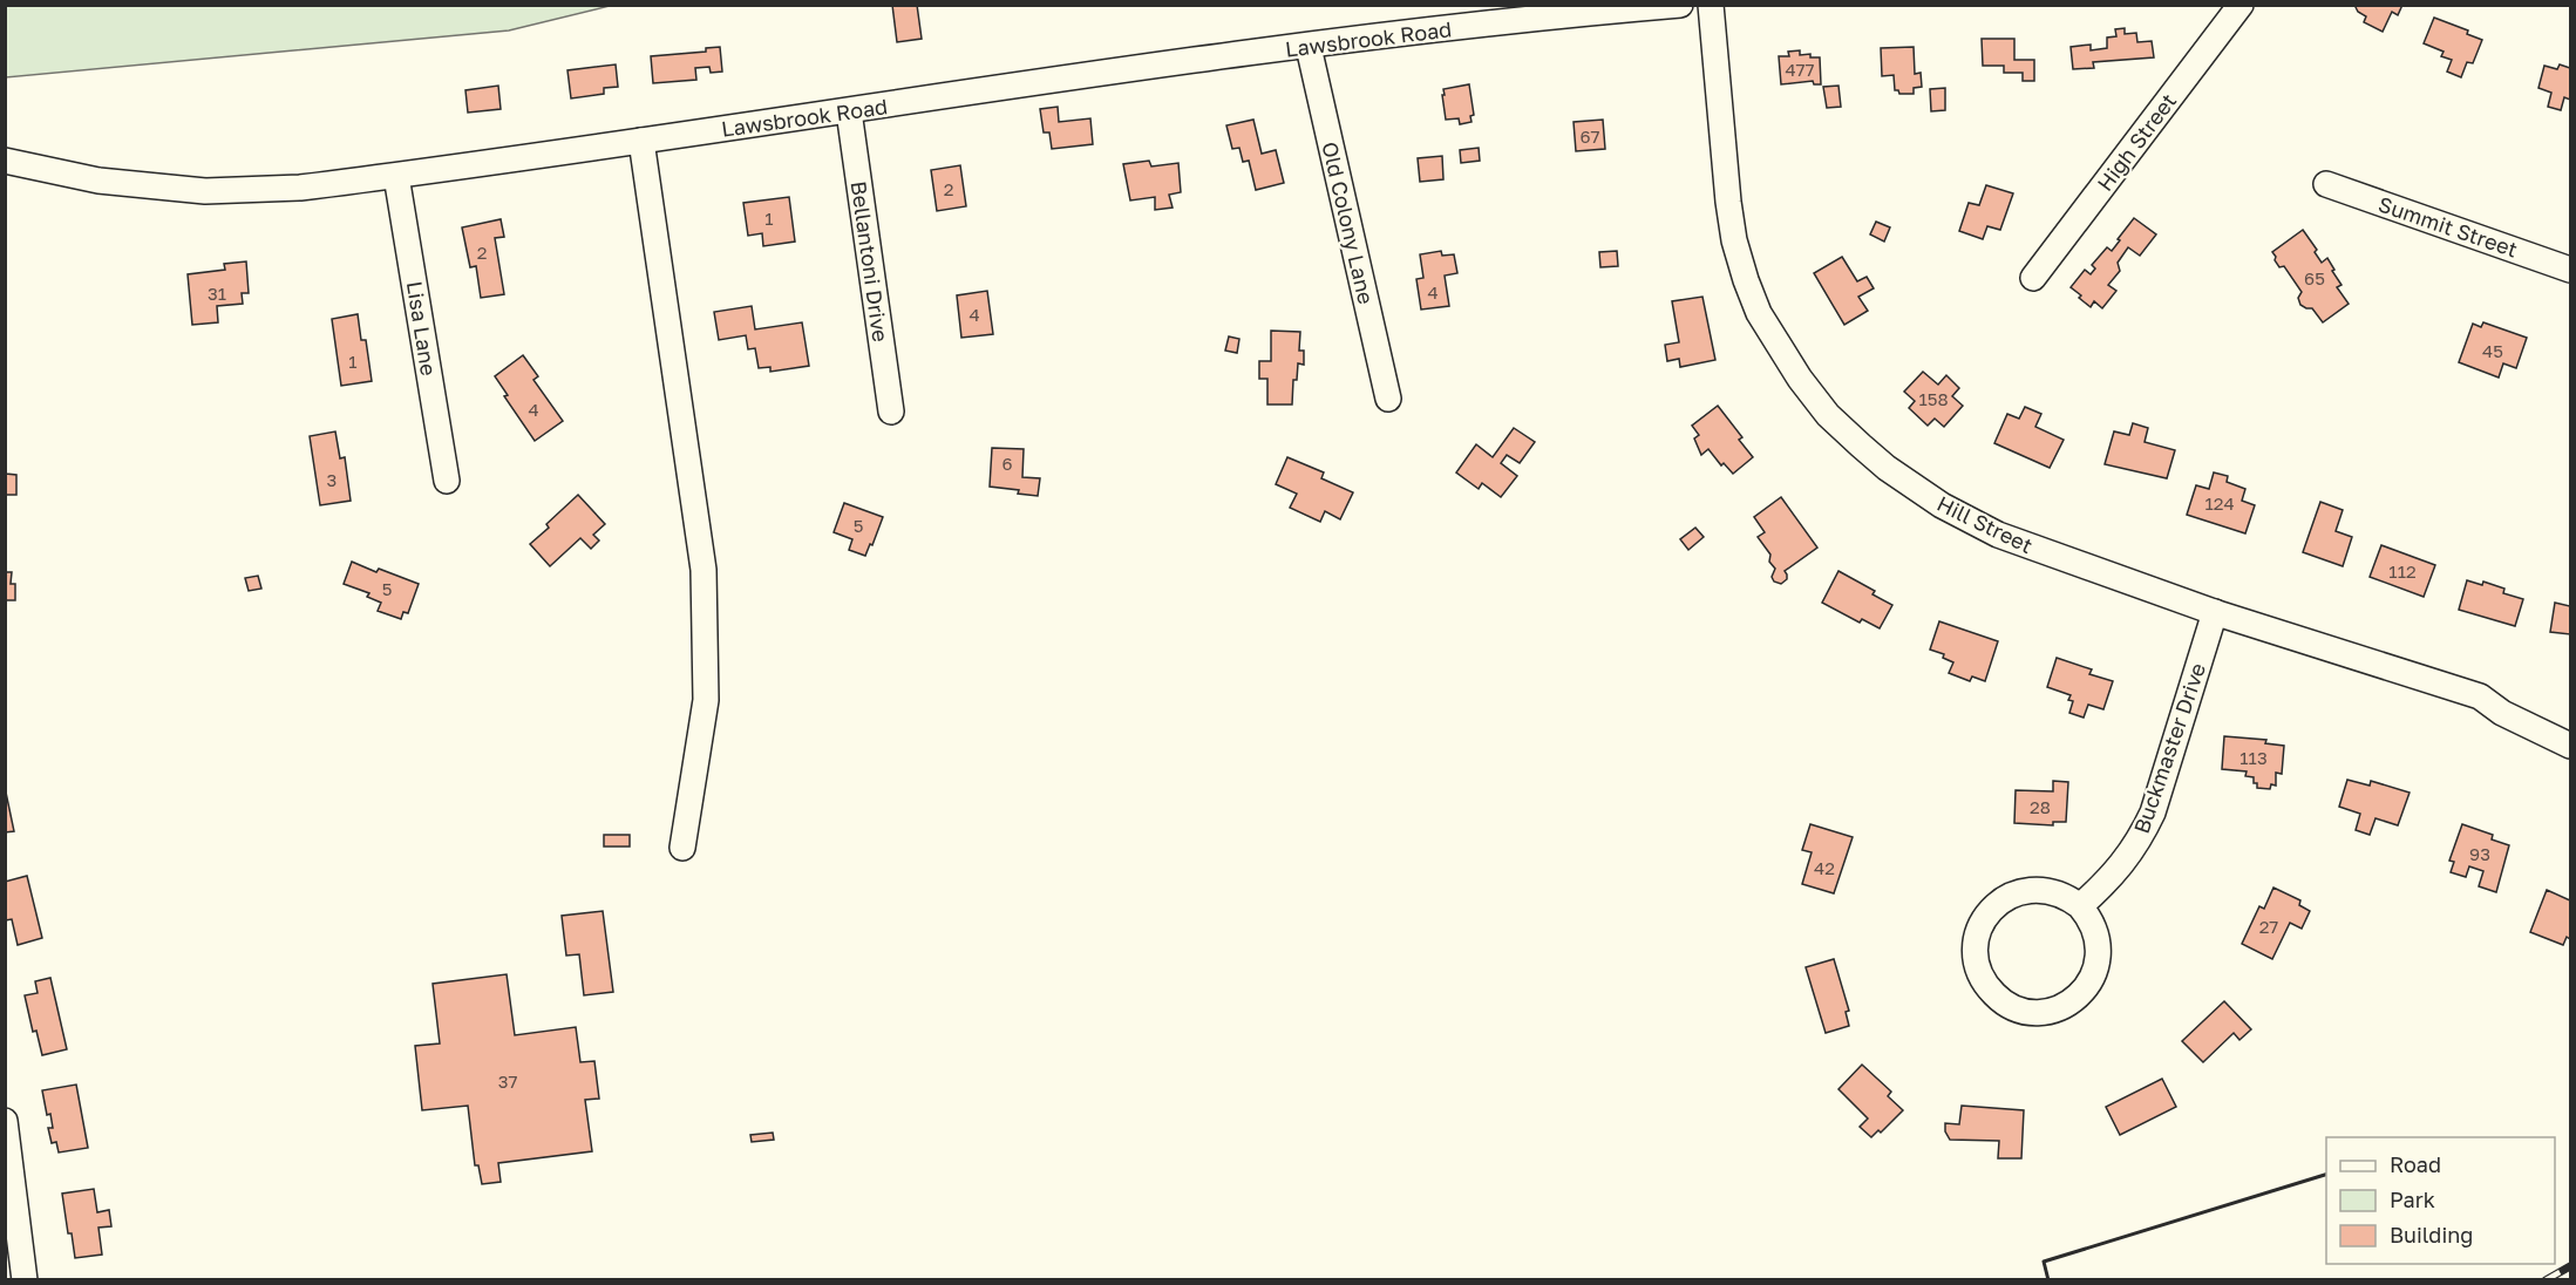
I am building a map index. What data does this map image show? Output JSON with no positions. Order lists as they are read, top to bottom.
{
  "streets": {
    "street": [
      "Lawsbrook Road",
      "High Street",
      "Old Colony Lane",
      "Summit Street",
      "Bellantoni Drive",
      "Lisa Lane",
      "Hill Street",
      "Buckmaster Drive"
    ]
  },
  "crossings": [
    ["Lawsbrook Road", "Old Colony Lane"],
    ["Lawsbrook Road", "Bellantoni Drive"],
    ["Lawsbrook Road", "Lisa Lane"],
    ["Hill Street", "Buckmaster Drive"]
  ],
  "house_numbers": [
    "477",
    "67",
    "2",
    "1",
    "2",
    "65",
    "4",
    "31",
    "4",
    "45",
    "1",
    "158",
    "4",
    "6",
    "3",
    "124",
    "5",
    "112",
    "5",
    "113",
    "28",
    "93",
    "42",
    "27",
    "37"
  ],
  "legend": ["Road", "Park", "Building"]
}
